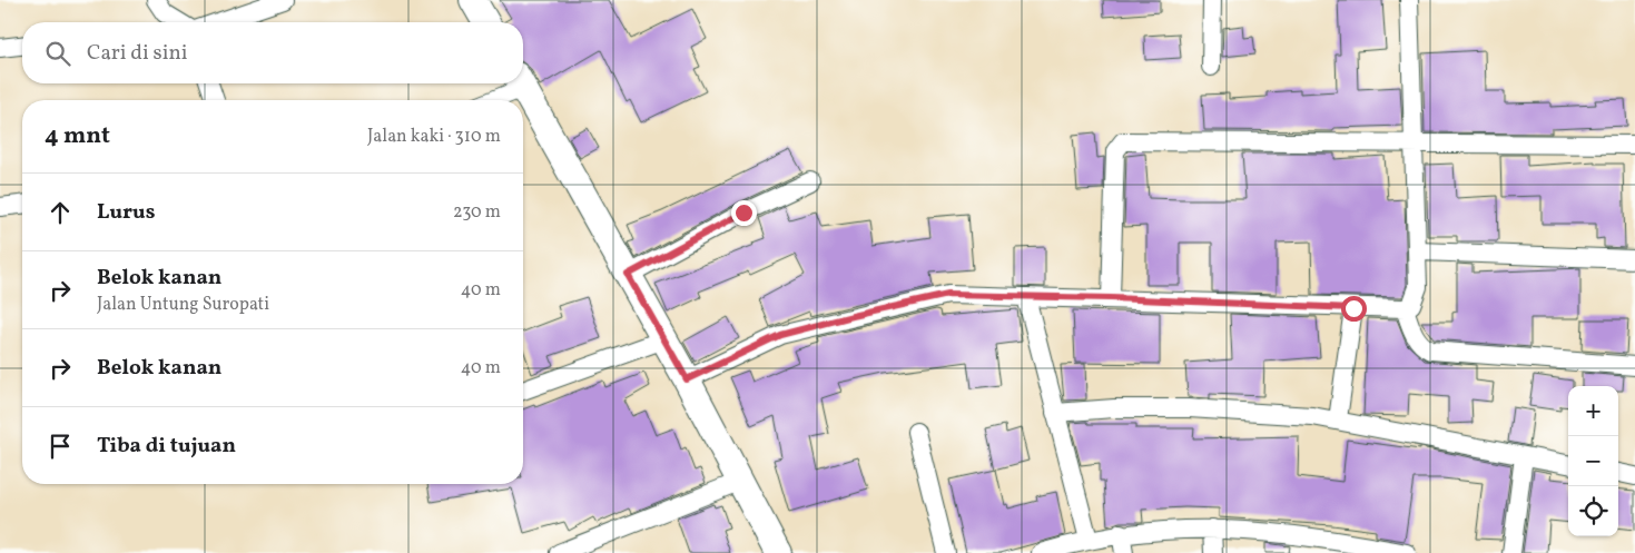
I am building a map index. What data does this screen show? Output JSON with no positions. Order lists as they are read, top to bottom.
{
  "page": {
    "search": "Cari di sini",
    "heading": ["4 mnt", "Jalan kaki · 310 m"],
    "list": [
      ["Lurus", "230 m"],
      ["Belok kanan", "Jalan Untung Suropati", "40 m"],
      ["Belok kanan", "40 m"],
      "Tiba di tujuan"
    ],
    "map_buttons": ["+", "−"]
  }
}
